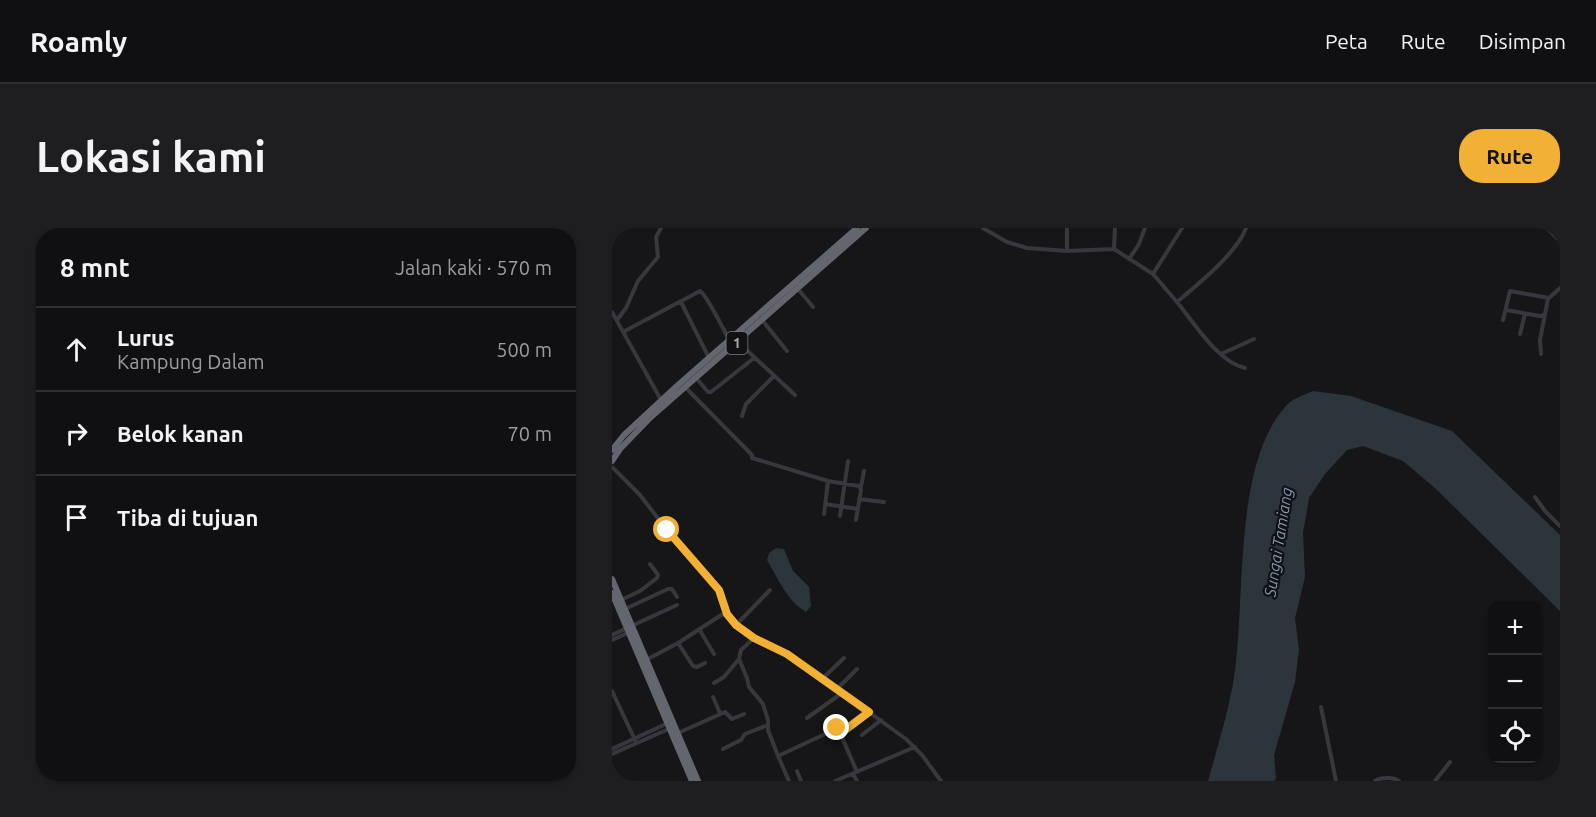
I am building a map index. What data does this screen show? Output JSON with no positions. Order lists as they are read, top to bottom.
{
  "streets": {
    "highway": ["1"]
  },
  "water": ["Sungai Tamiang"],
  "page": {
    "header": "Roamly",
    "nav": ["Peta", "Rute", "Disimpan"],
    "buttons": "Rute",
    "title": "Lokasi kami",
    "heading": ["8 mnt", "Jalan kaki · 570 m"],
    "list": [
      ["Lurus", "Kampung Dalam", "500 m"],
      ["Belok kanan", "70 m"],
      "Tiba di tujuan"
    ],
    "map_buttons": ["+", "−"]
  }
}
